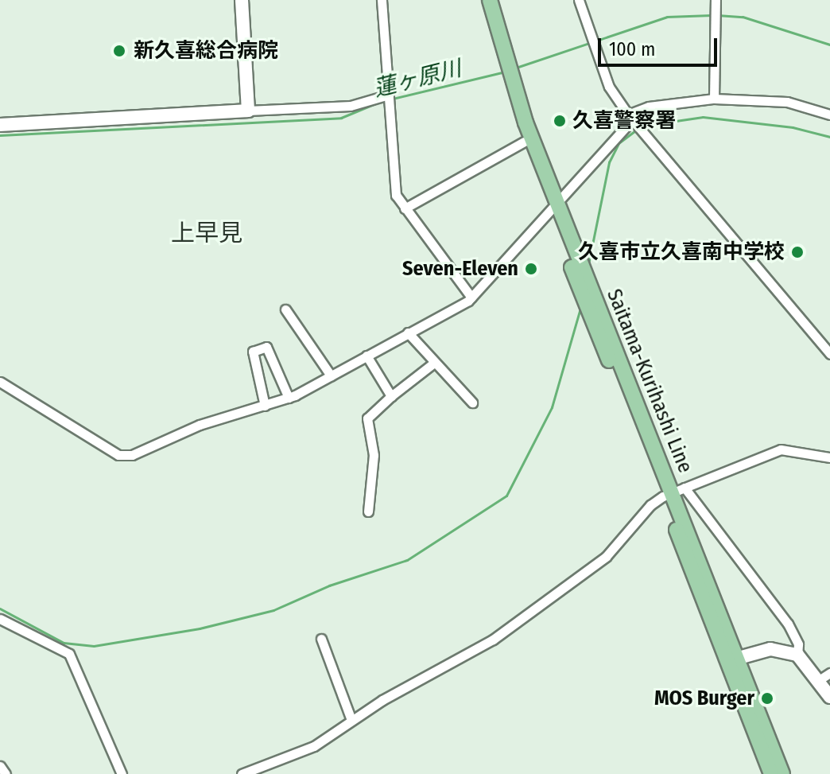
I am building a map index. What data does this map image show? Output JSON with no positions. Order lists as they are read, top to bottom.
{
  "streets": {
    "main road": ["Saitama-Kurihashi Line"]
  },
  "districts": ["上早見"],
  "water": ["蓮ヶ原川"],
  "places": [
    "新久喜総合病院",
    "久喜警察署",
    "久喜市立久喜南中学校",
    "Seven-Eleven",
    "MOS Burger"
  ],
  "scale_bar": "100 m"
}
